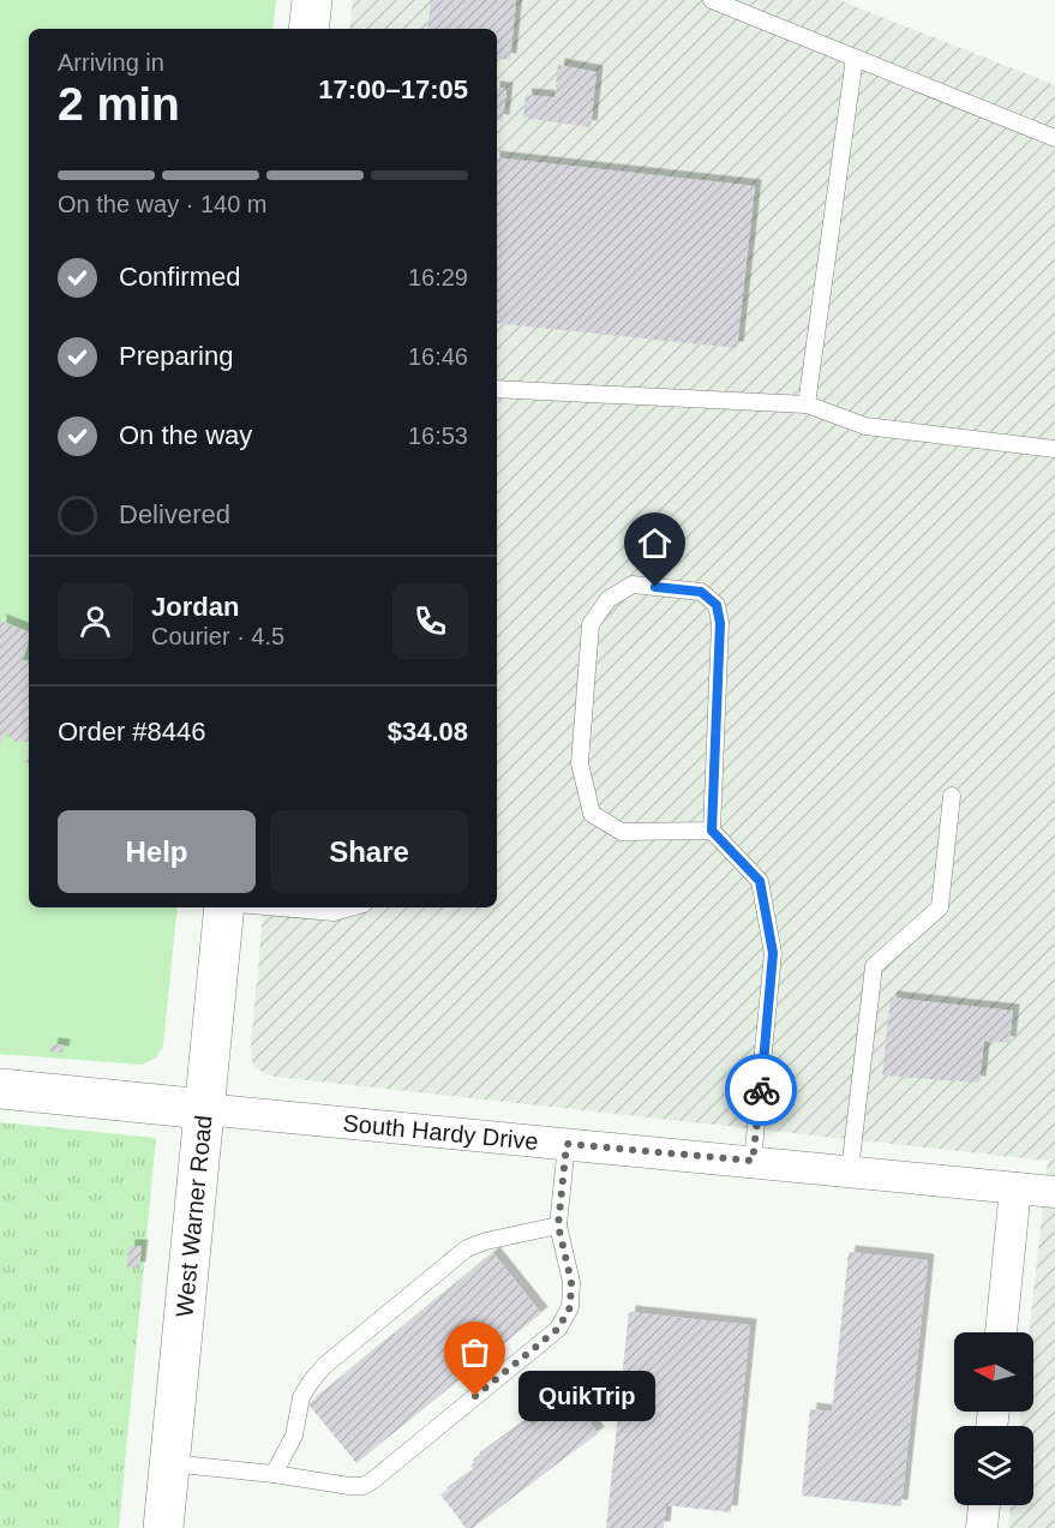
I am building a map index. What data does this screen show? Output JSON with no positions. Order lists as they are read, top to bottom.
{
  "streets": {
    "main road": ["South Hardy Drive", "West Warner Road"]
  },
  "crossings": [
    ["South Hardy Drive", "West Warner Road"]
  ],
  "places": ["QuikTrip"],
  "north": "left",
  "page": {
    "heading": ["2 min", "Arriving in", "17:00–17:05"],
    "panel": [
      "Jordan",
      "Courier · 4.5",
      "Order #8446",
      "$34.08"
    ],
    "bar": "On the way · 140 m",
    "list": [
      ["Confirmed", "16:29"],
      ["Preparing", "16:46"],
      ["On the way", "16:53"],
      "Delivered"
    ],
    "buttons": ["Help", "Share"],
    "bubble": "QuikTrip"
  }
}
